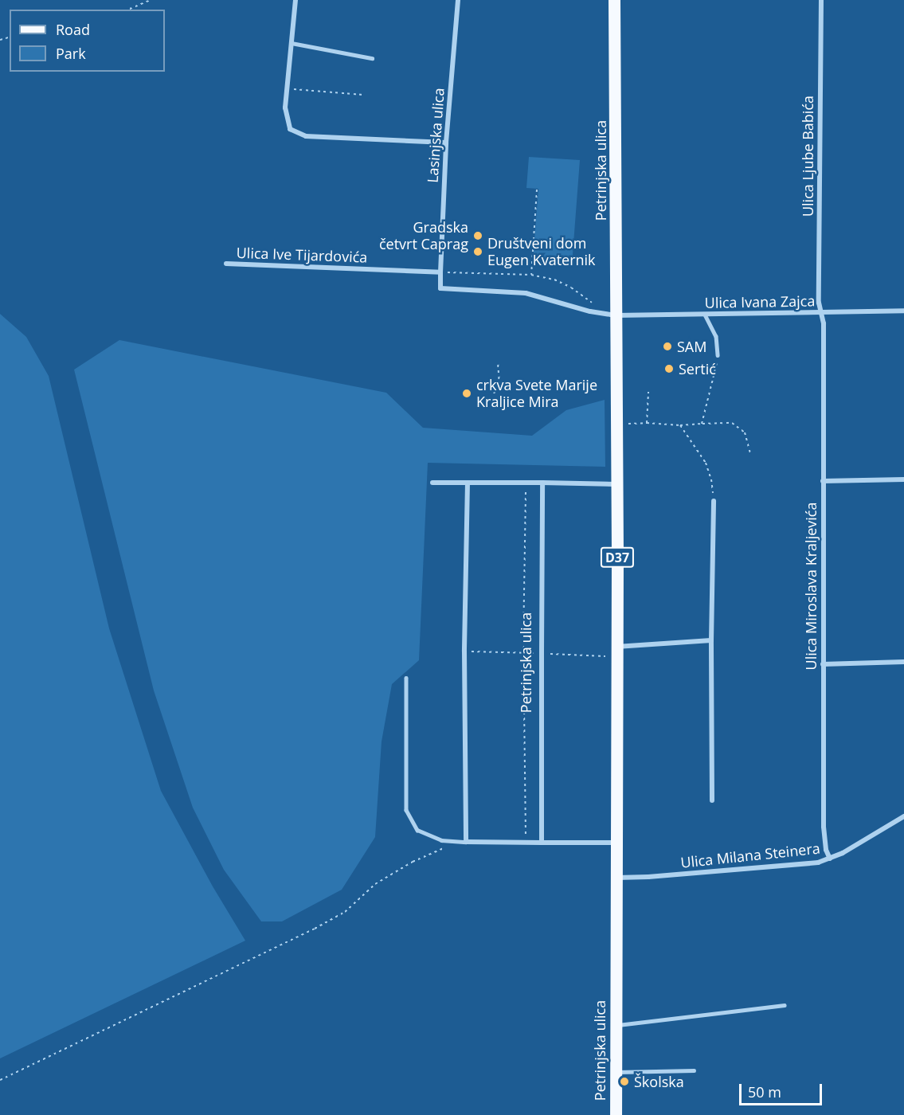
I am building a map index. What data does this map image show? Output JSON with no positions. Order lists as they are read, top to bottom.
{
  "streets": {
    "main road": ["Petrinjska ulica", "D37"],
    "street": [
      "Lasinjska ulica",
      "Ulica Ljube Babića",
      "Ulica Ive Tijardovića",
      "Ulica Ivana Zajca",
      "Ulica Miroslava Kraljevića",
      "Ulica Milana Steinera"
    ]
  },
  "crossings": [
    ["Lasinjska ulica", "Ulica Ive Tijardovića"],
    ["Ulica Ljube Babića", "Ulica Ivana Zajca"],
    ["Ulica Ljube Babića", "Ulica Miroslava Kraljevića"],
    ["Petrinjska ulica", "Ulica Ivana Zajca"],
    ["Petrinjska ulica", "Ulica Milana Steinera"],
    ["Ulica Ivana Zajca", "Ulica Miroslava Kraljevića"],
    ["Ulica Miroslava Kraljevića", "Ulica Milana Steinera"]
  ],
  "places": [
    "Gradska četvrt Caprag",
    "Društveni dom Eugen Kvaternik",
    "SAM",
    "Sertić",
    "crkva Svete Marije Kraljice Mira",
    "Školska"
  ],
  "legend": ["Road", "Park"],
  "scale_bar": "50 m"
}
